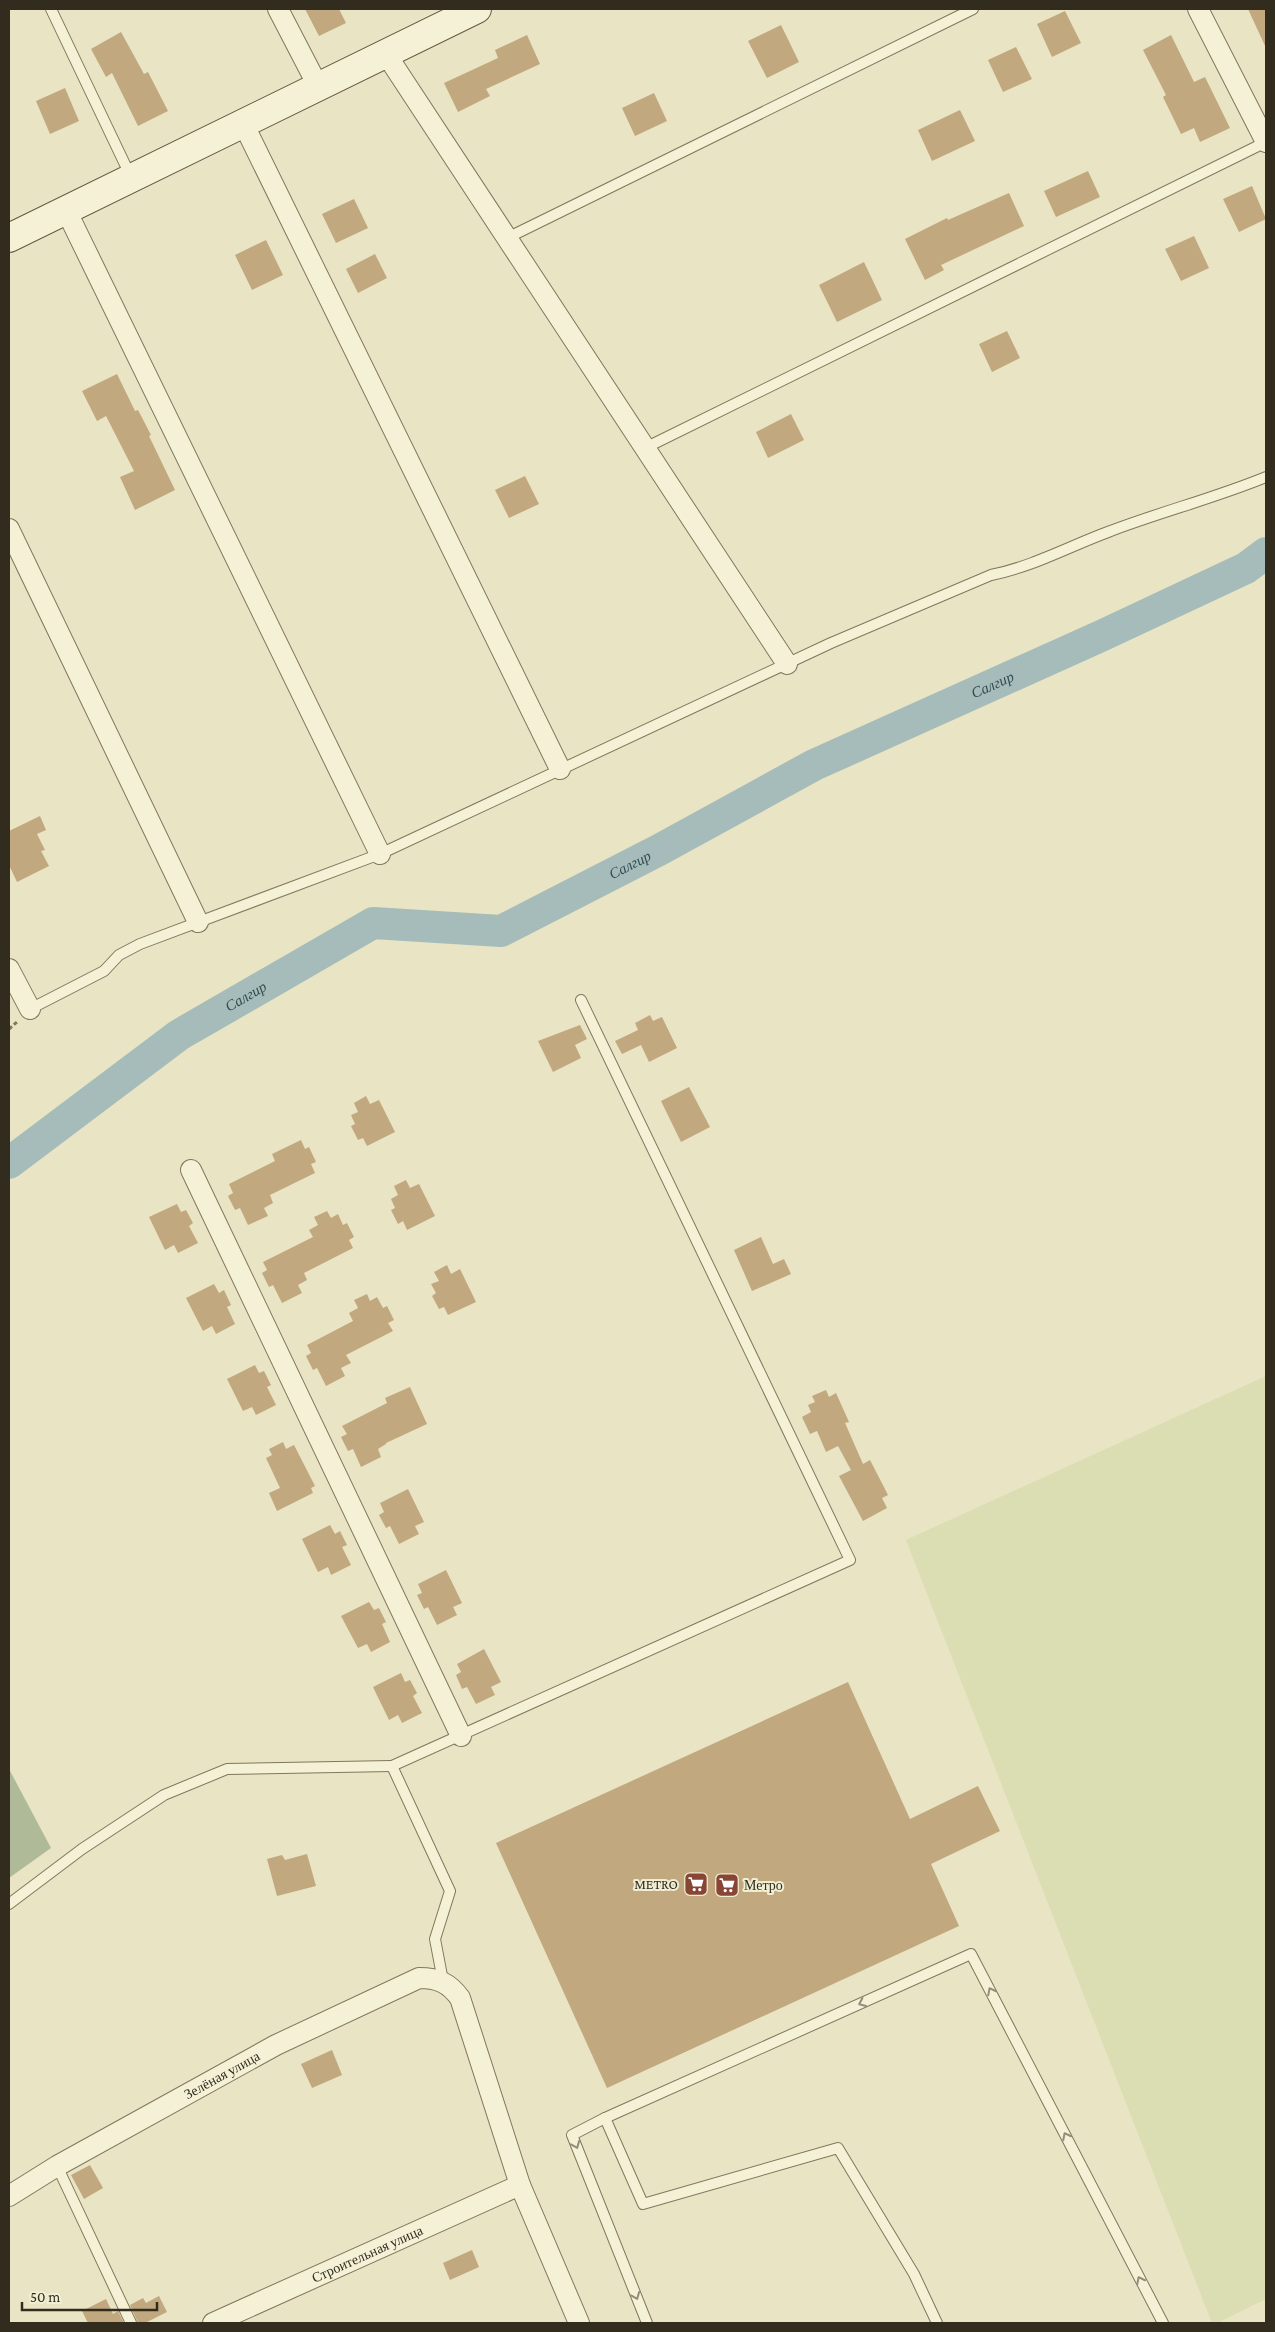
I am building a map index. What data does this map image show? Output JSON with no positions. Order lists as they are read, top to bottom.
{
  "streets": {
    "street": ["Зелёная улица", "Строительная улица"]
  },
  "water": ["Салгир"],
  "places": {
    "supermarket": ["METRO", "Метро"]
  },
  "scale_bar": "50 m"
}
